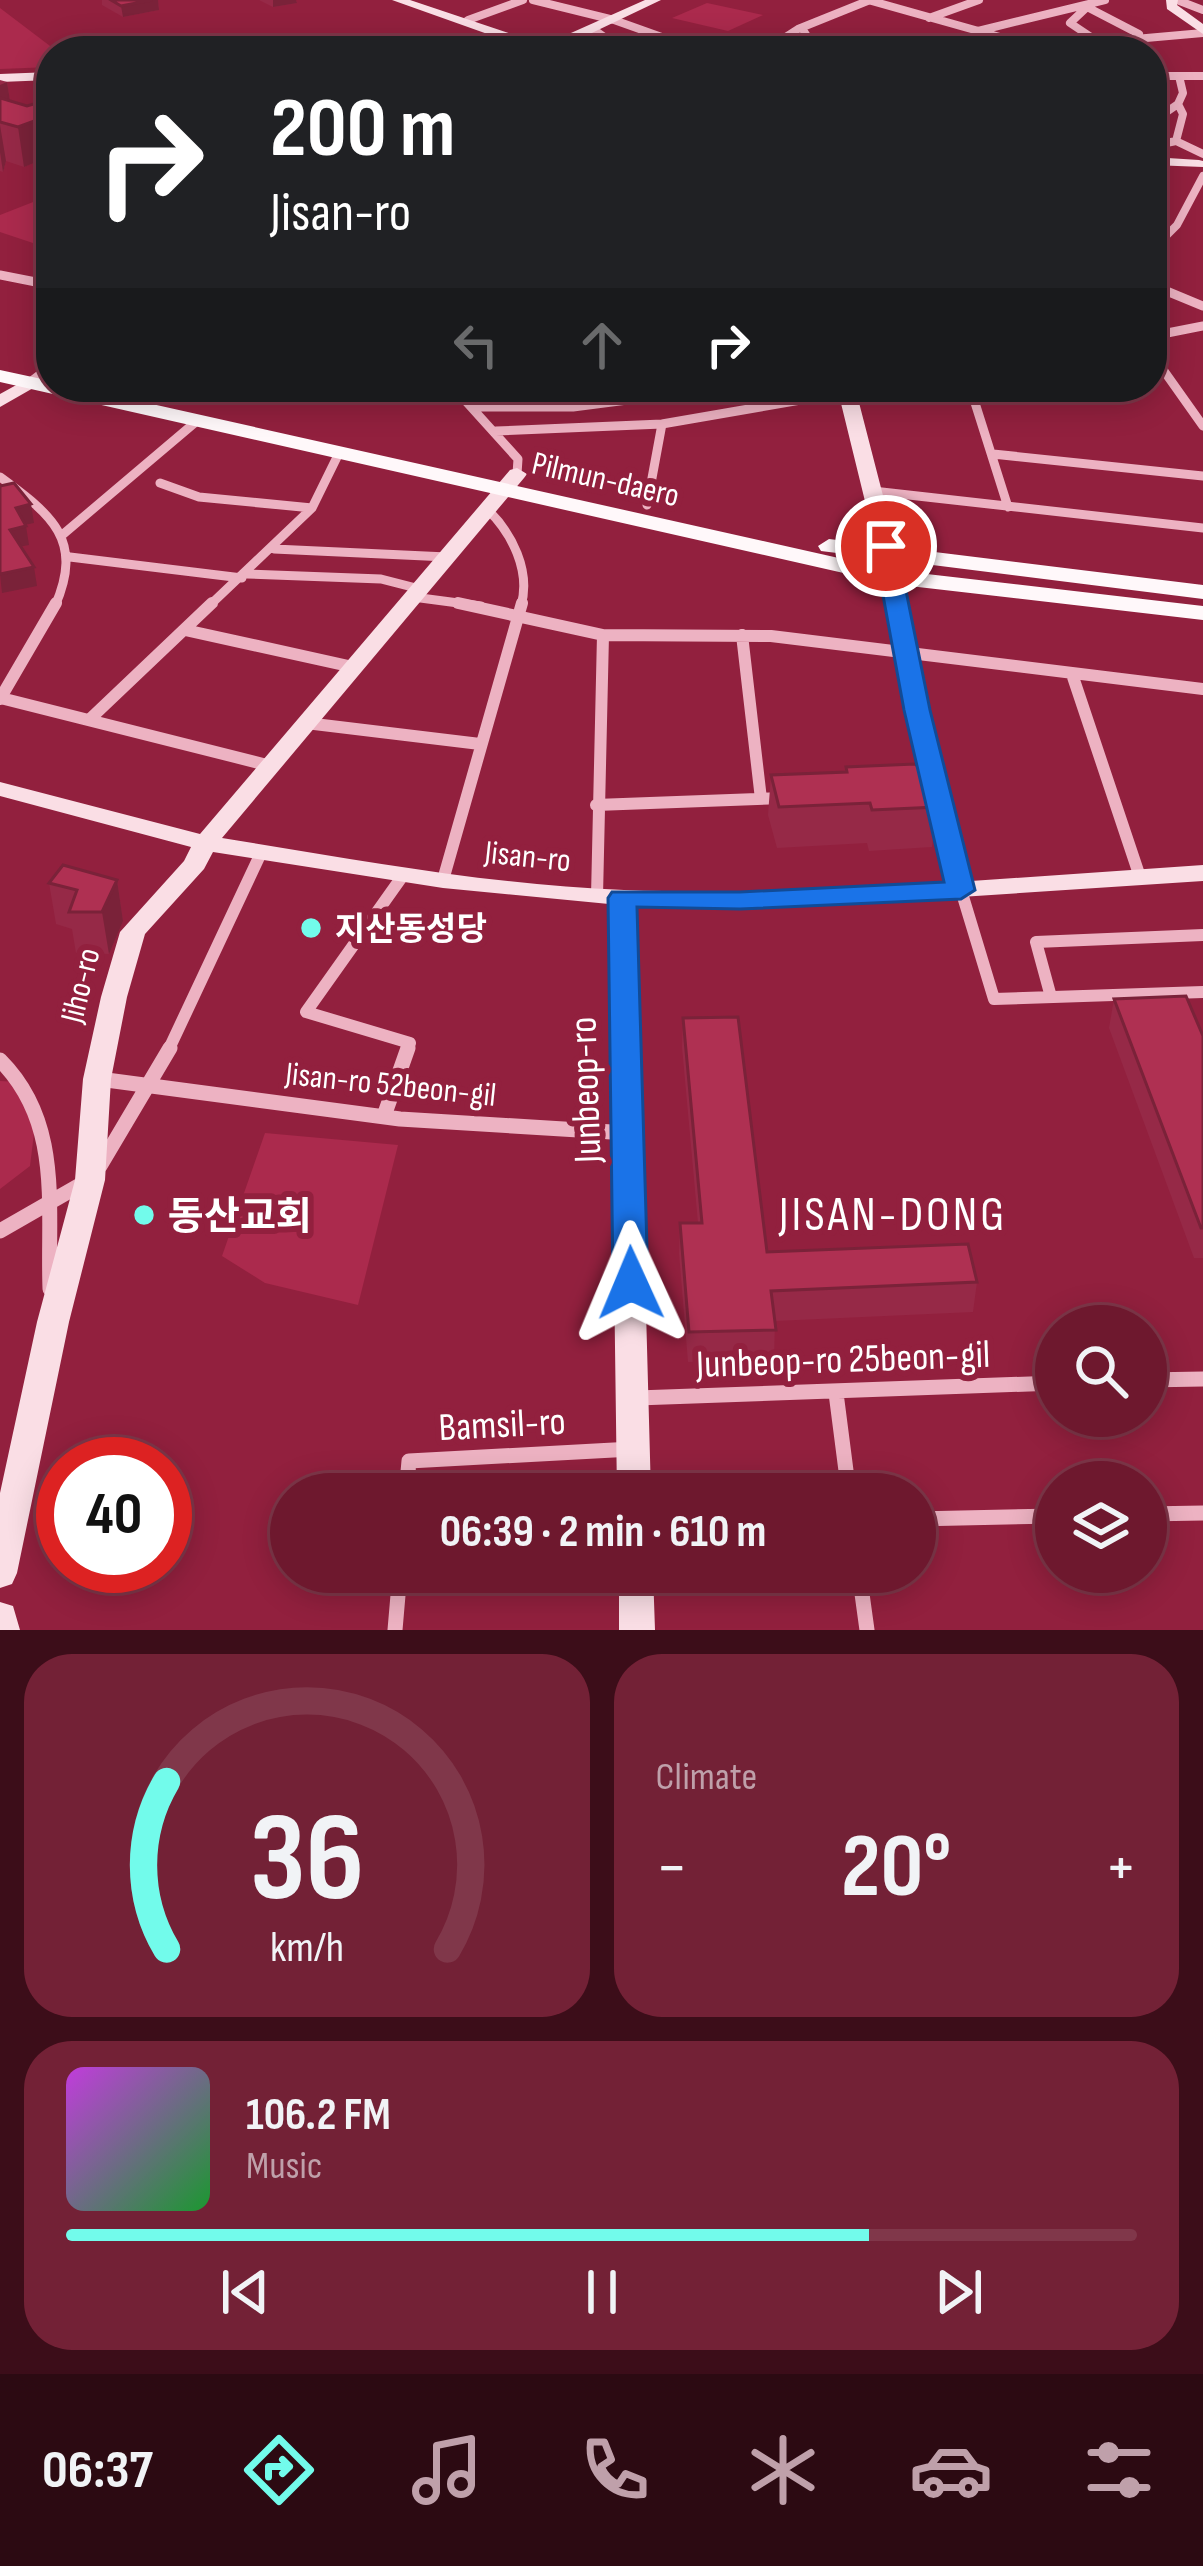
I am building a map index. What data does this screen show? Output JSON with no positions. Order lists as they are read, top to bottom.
{
  "streets": {
    "main road": ["Pilmun-daero"],
    "street": [
      "Jisan-ro",
      "Jiho-ro",
      "Jisan-ro 52beon-gil",
      "Junbeop-ro",
      "Junbeop-ro 25beon-gil",
      "Bamsil-ro"
    ]
  },
  "crossings": [
    ["Pilmun-daero", "Jiho-ro"],
    ["Jisan-ro", "Jiho-ro"],
    ["Jisan-ro", "Junbeop-ro"],
    ["Jiho-ro", "Jisan-ro 52beon-gil"],
    ["Jisan-ro 52beon-gil", "Junbeop-ro"],
    ["Junbeop-ro", "Junbeop-ro 25beon-gil"],
    ["Junbeop-ro", "Bamsil-ro"]
  ],
  "districts": ["JISAN-DONG"],
  "places": ["지산동성당", "동산교회"],
  "page": {
    "turn": ["200 m", "Jisan-ro"],
    "limit": "40",
    "trip": "06:39 · 2 min · 610 m",
    "tile": "Climate",
    "heat": ["−", "20°", "+"],
    "song": ["106.2 FM", "Music"],
    "tabs": "06:37",
    "gauge": ["36", "km/h"]
  }
}
